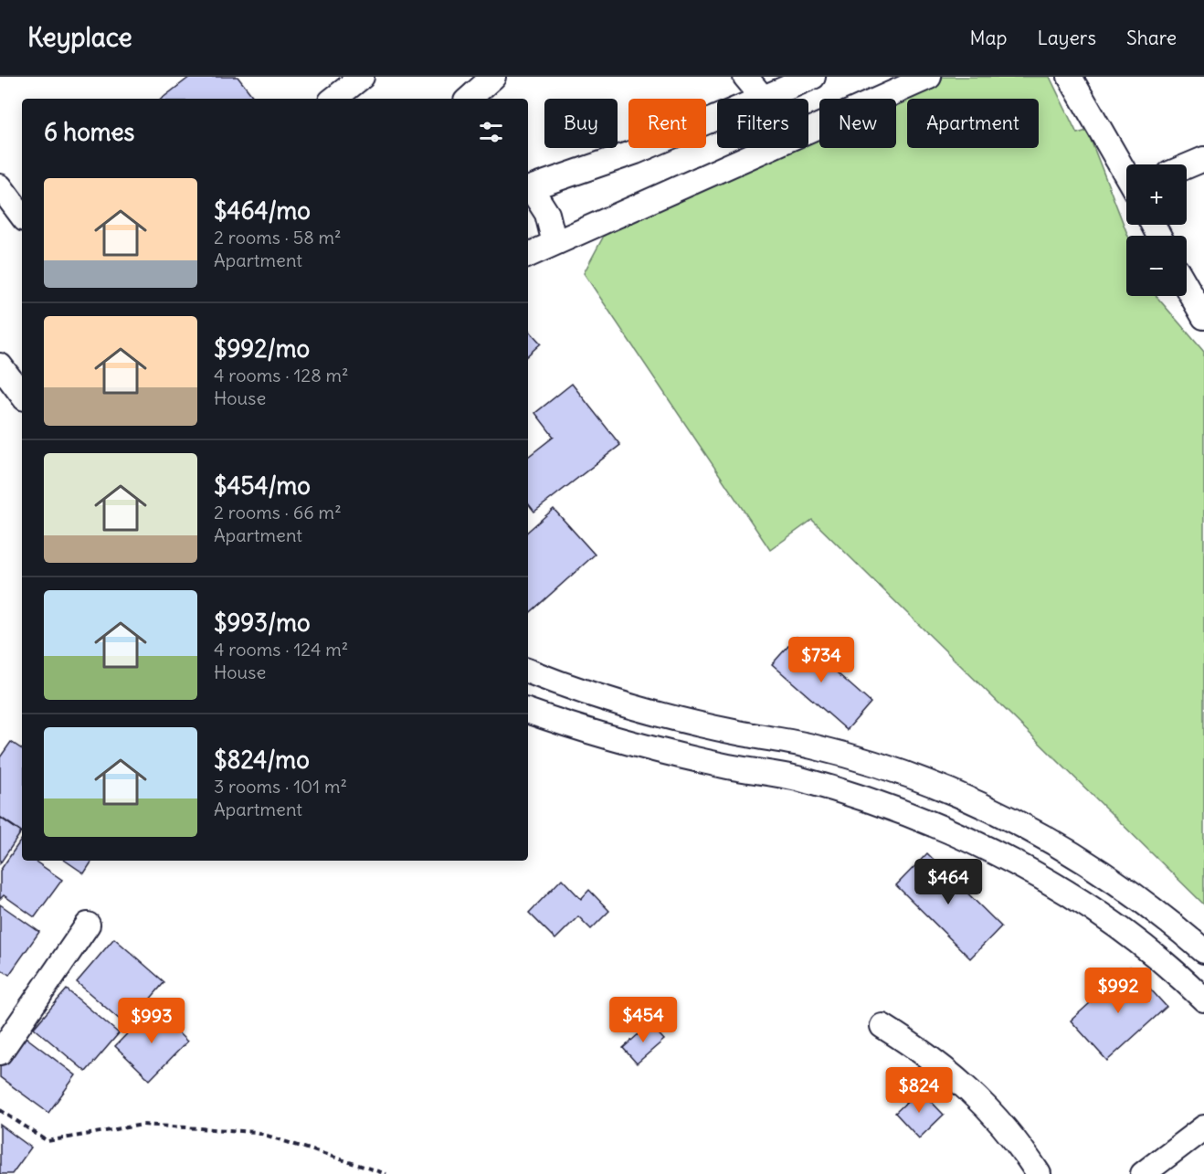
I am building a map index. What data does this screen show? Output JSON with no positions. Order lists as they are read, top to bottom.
{
  "page": {
    "header": "Keyplace",
    "nav": ["Map", "Layers", "Share"],
    "chip": [
      "Buy",
      "Rent",
      "Filters",
      "New",
      "Apartment"
    ],
    "heading": "6 homes",
    "map_buttons": ["+", "−"],
    "list": [
      {
        "name": "$464/mo",
        "note": "2 rooms · 58 m² · Apartment"
      },
      {
        "name": "$992/mo",
        "note": "4 rooms · 128 m² · House"
      },
      {
        "name": "$454/mo",
        "note": "2 rooms · 66 m² · Apartment"
      },
      {
        "name": "$993/mo",
        "note": "4 rooms · 124 m² · House"
      },
      {
        "name": "$824/mo",
        "note": "3 rooms · 101 m² · Apartment"
      }
    ],
    "price": [
      "$734",
      "$464",
      "$992",
      "$454",
      "$993",
      "$824"
    ]
  }
}
